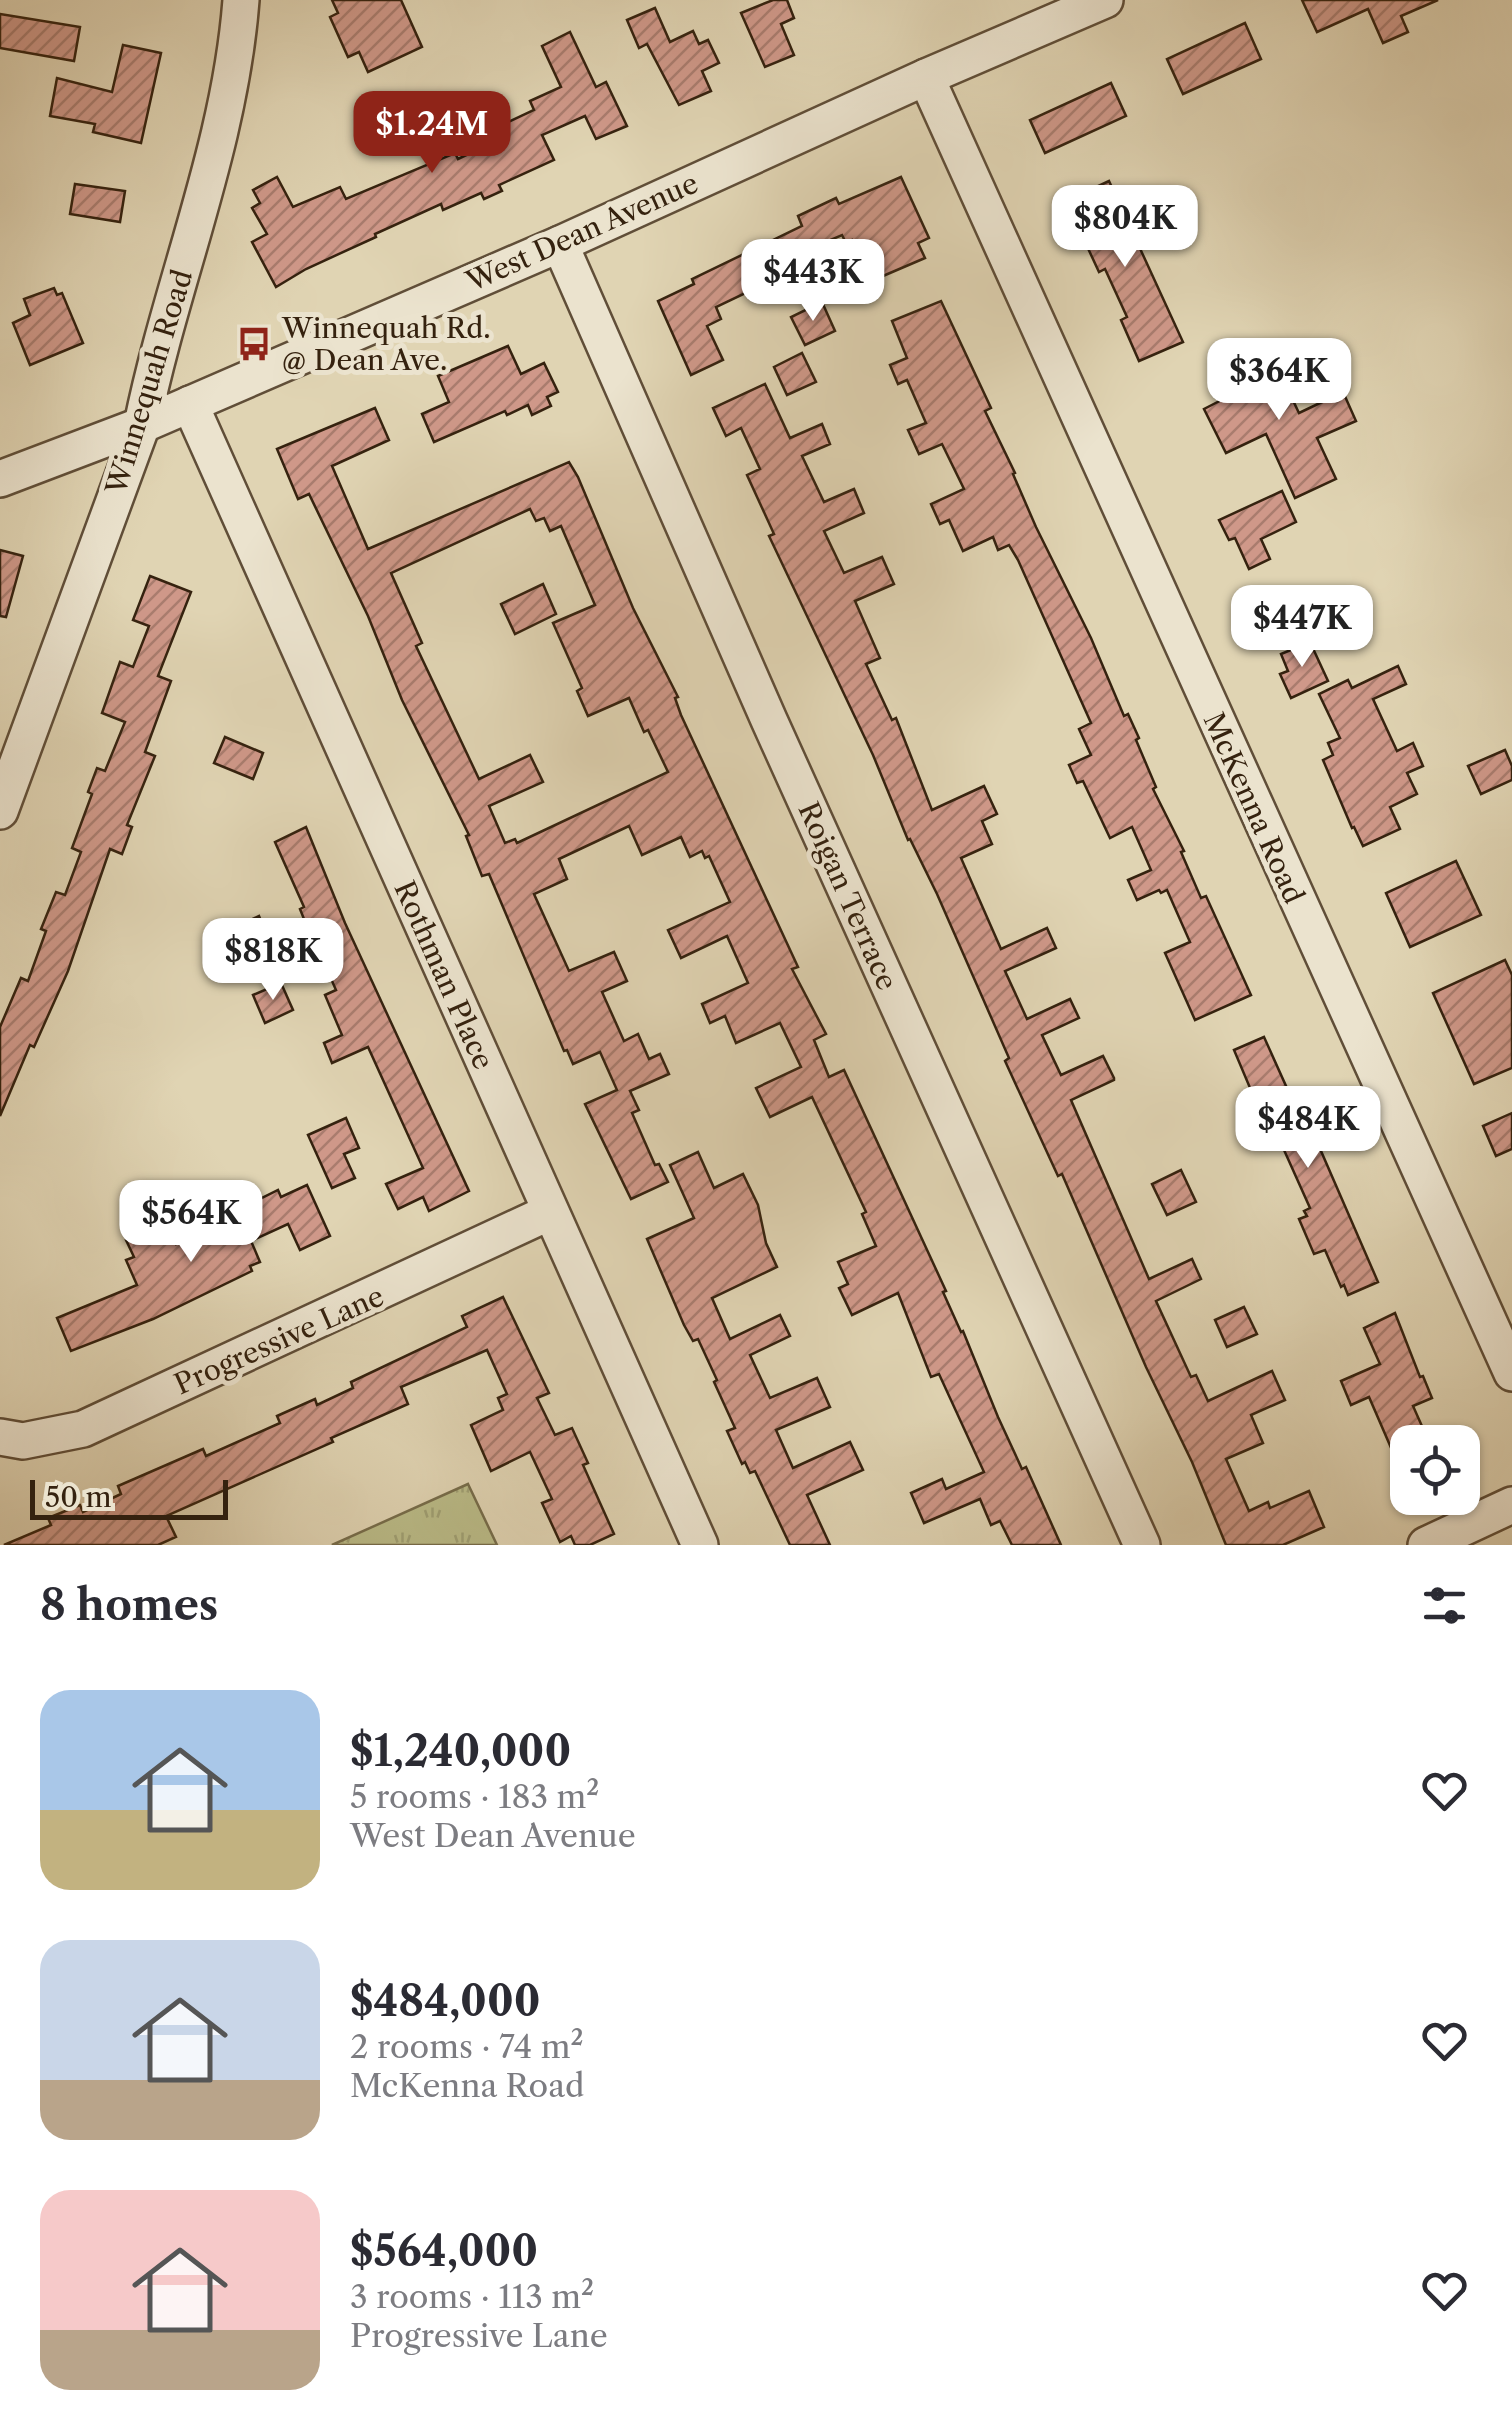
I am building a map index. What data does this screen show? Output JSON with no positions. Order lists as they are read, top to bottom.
{
  "streets": {
    "street": [
      "West Dean Avenue",
      "Winnequah Road",
      "McKenna Road",
      "Roigan Terrace",
      "Rothman Place",
      "Progressive Lane"
    ]
  },
  "crossings": [
    ["West Dean Avenue", "Winnequah Road"],
    ["West Dean Avenue", "McKenna Road"],
    ["West Dean Avenue", "Roigan Terrace"],
    ["West Dean Avenue", "Rothman Place"],
    ["Rothman Place", "Progressive Lane"]
  ],
  "places": {
    "bus stop": ["Winnequah Rd. @ Dean Ave."]
  },
  "scale_bar": "50 m",
  "page": {
    "price": [
      "$1.24M",
      "$804K",
      "$443K",
      "$364K",
      "$447K",
      "$818K",
      "$484K",
      "$564K"
    ],
    "scale": "50 m",
    "heading": "8 homes",
    "list": [
      {
        "name": "$1,240,000",
        "note": "5 rooms · 183 m² · West Dean Avenue"
      },
      {
        "name": "$484,000",
        "note": "2 rooms · 74 m² · McKenna Road"
      },
      {
        "name": "$564,000",
        "note": "3 rooms · 113 m² · Progressive Lane"
      }
    ]
  }
}
